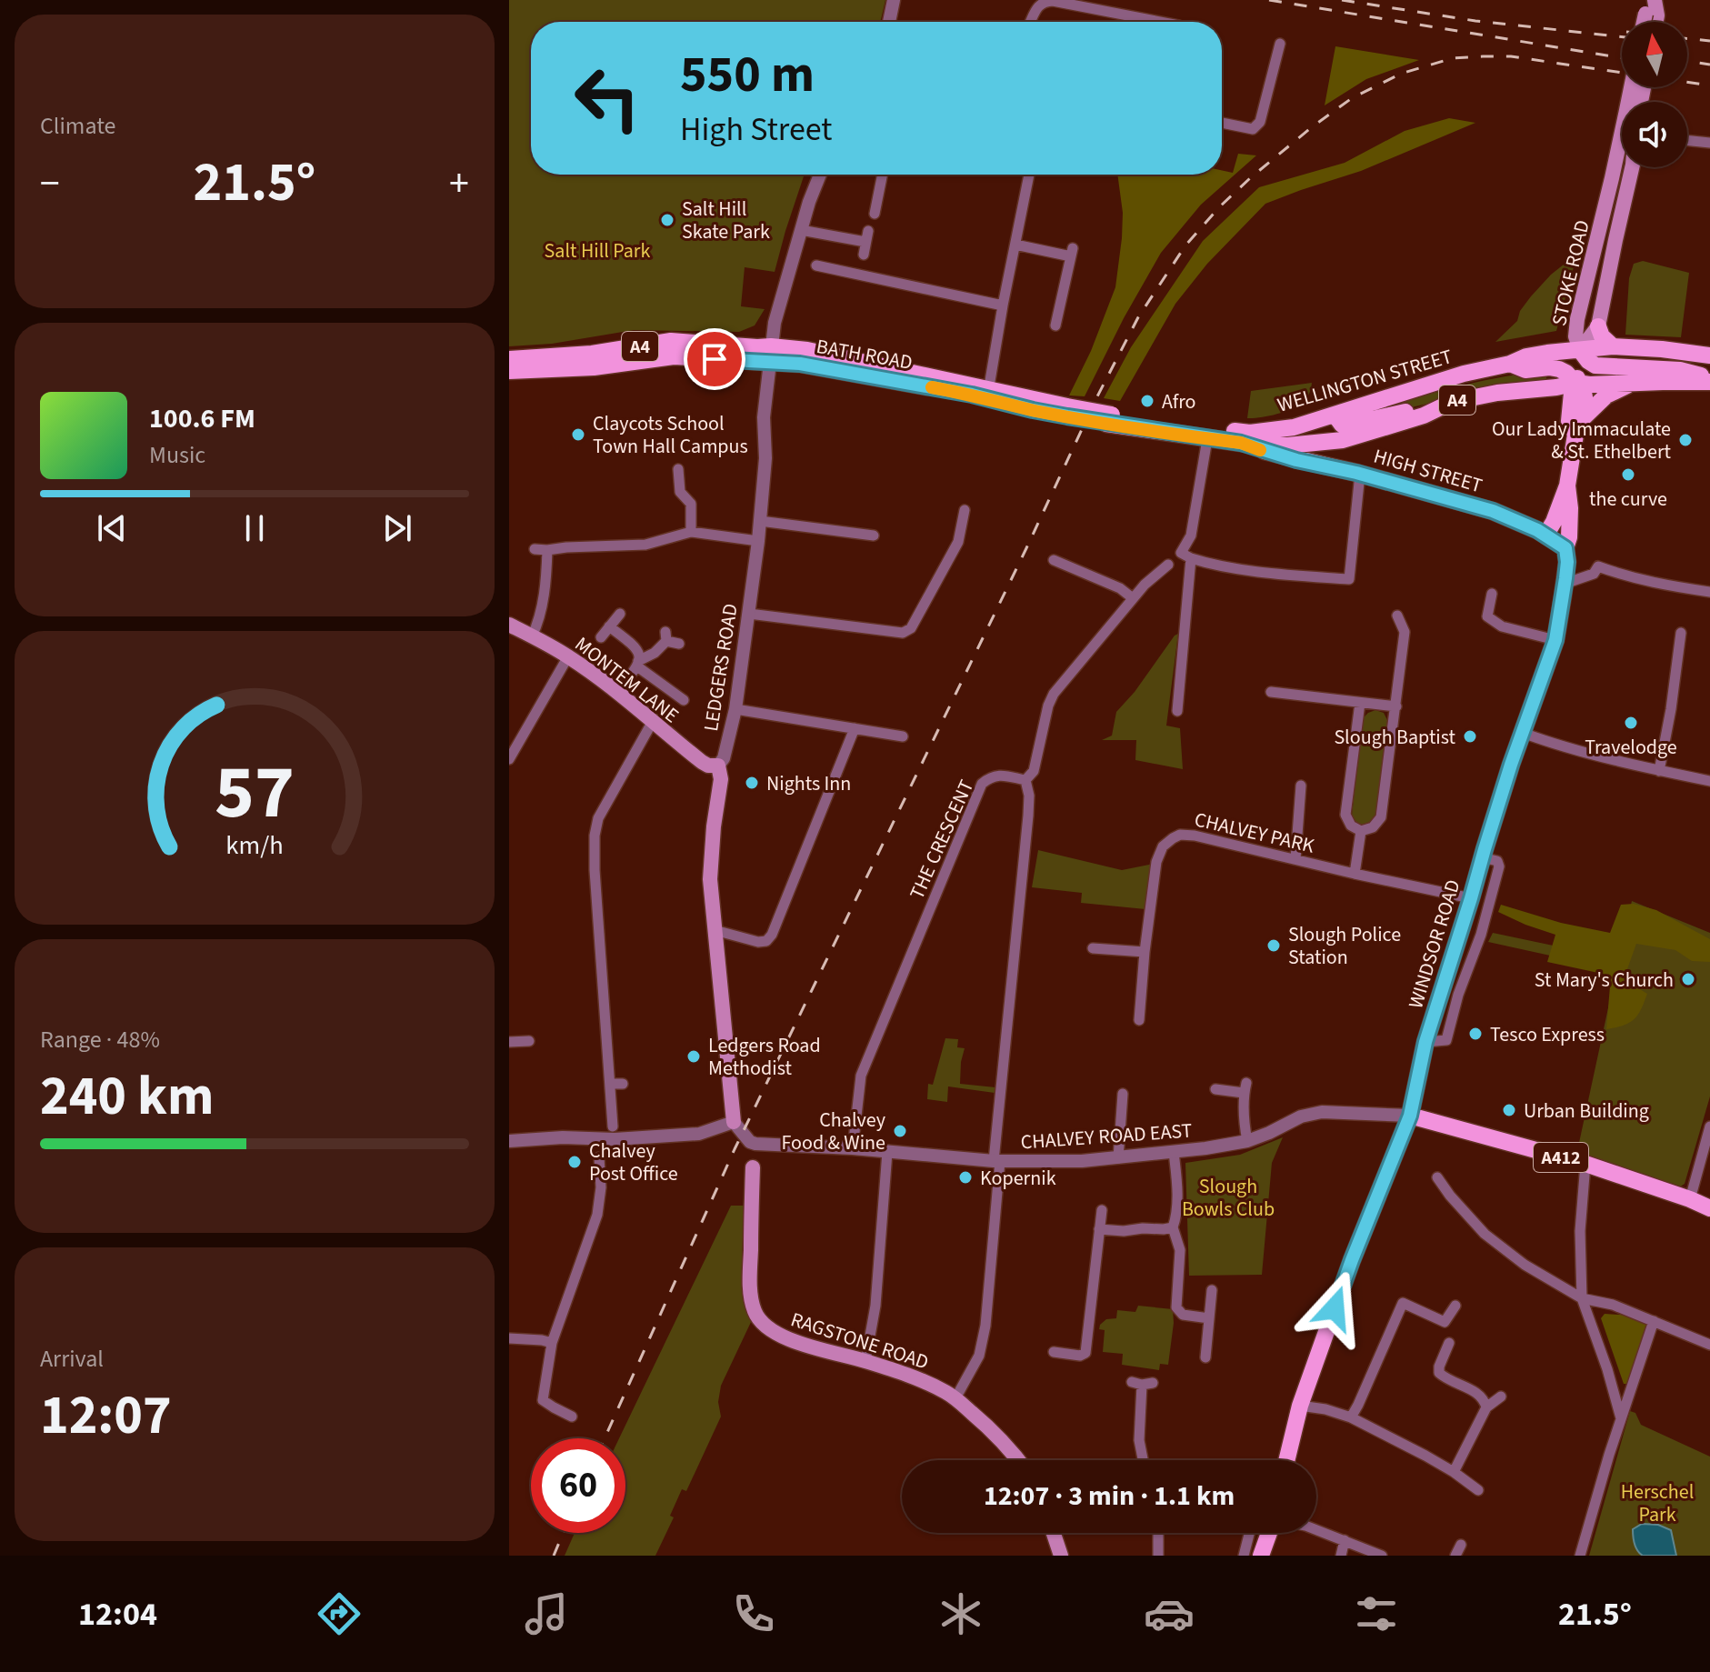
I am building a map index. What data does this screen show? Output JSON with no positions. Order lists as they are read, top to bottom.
{
  "streets": {
    "main road": [
      "STOKE ROAD",
      "A4",
      "BATH ROAD",
      "WELLINGTON STREET",
      "HIGH STREET",
      "LEDGERS ROAD",
      "MONTEM LANE",
      "WINDSOR ROAD",
      "A412",
      "RAGSTONE ROAD"
    ],
    "street": ["CHALVEY PARK", "THE CRESCENT", "CHALVEY ROAD EAST"]
  },
  "crossings": [
    ["STOKE ROAD", "WELLINGTON STREET"],
    ["A4", "WELLINGTON STREET"],
    ["BATH ROAD", "WELLINGTON STREET"],
    ["BATH ROAD", "LEDGERS ROAD"],
    ["WELLINGTON STREET", "HIGH STREET"],
    ["HIGH STREET", "WINDSOR ROAD"],
    ["LEDGERS ROAD", "MONTEM LANE"],
    ["CHALVEY PARK", "WINDSOR ROAD"],
    ["THE CRESCENT", "CHALVEY ROAD EAST"],
    ["WINDSOR ROAD", "CHALVEY ROAD EAST"],
    ["WINDSOR ROAD", "A412"],
    ["CHALVEY ROAD EAST", "A412"]
  ],
  "parks": ["Salt Hill Park", "Slough Bowls Club", "Herschel Park"],
  "places": [
    "Salt Hill Skate Park",
    "Afro",
    "Claycots School Town Hall Campus",
    "Our Lady Immaculate & St. Ethelbert",
    "the curve",
    "Travelodge",
    "Slough Baptist",
    "Nights Inn",
    "Slough Police Station",
    "St Mary's Church",
    "Tesco Express",
    "Ledgers Road Methodist",
    "Urban Building",
    "Chalvey Food & Wine",
    "Chalvey Post Office",
    "Kopernik"
  ],
  "north": "top",
  "page": {
    "tile": [
      "Climate",
      ["Range · 48%", "240 km"],
      ["Arrival", "12:07"]
    ],
    "turn": ["550 m", "High Street"],
    "heat": ["−", "21.5°", "+"],
    "song": ["100.6 FM", "Music"],
    "limit": "60",
    "trip": "12:07 · 3 min · 1.1 km",
    "tabs": ["12:04", "21.5°"],
    "gauge": ["57", "km/h"]
  }
}
